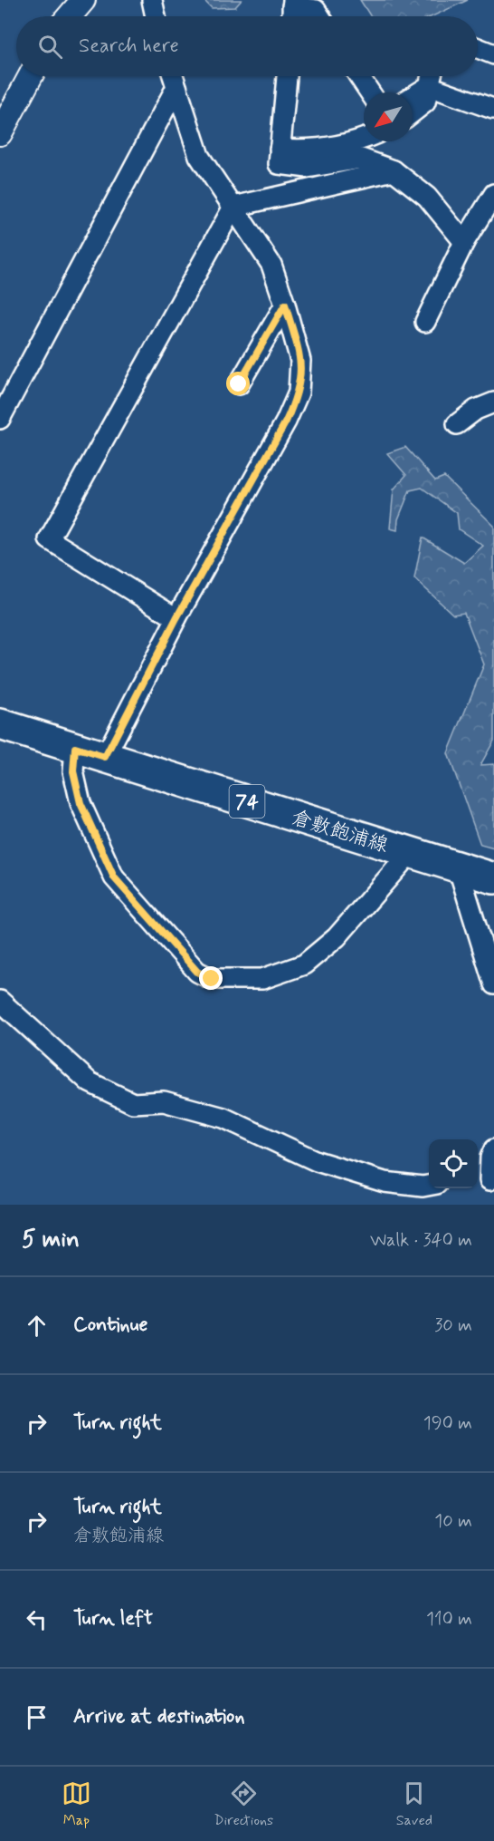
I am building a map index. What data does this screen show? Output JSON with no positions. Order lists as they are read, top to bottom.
{
  "streets": {
    "main road": ["74", "倉敷飽浦線"]
  },
  "north": "bottom left",
  "page": {
    "search": "Search here",
    "heading": ["5 min", "Walk · 340 m"],
    "list": [
      ["Continue", "30 m"],
      ["Turn right", "190 m"],
      ["Turn right", "倉敷飽浦線", "10 m"],
      ["Turn left", "110 m"],
      "Arrive at destination"
    ],
    "nav": ["Map", "Directions", "Saved"]
  }
}
